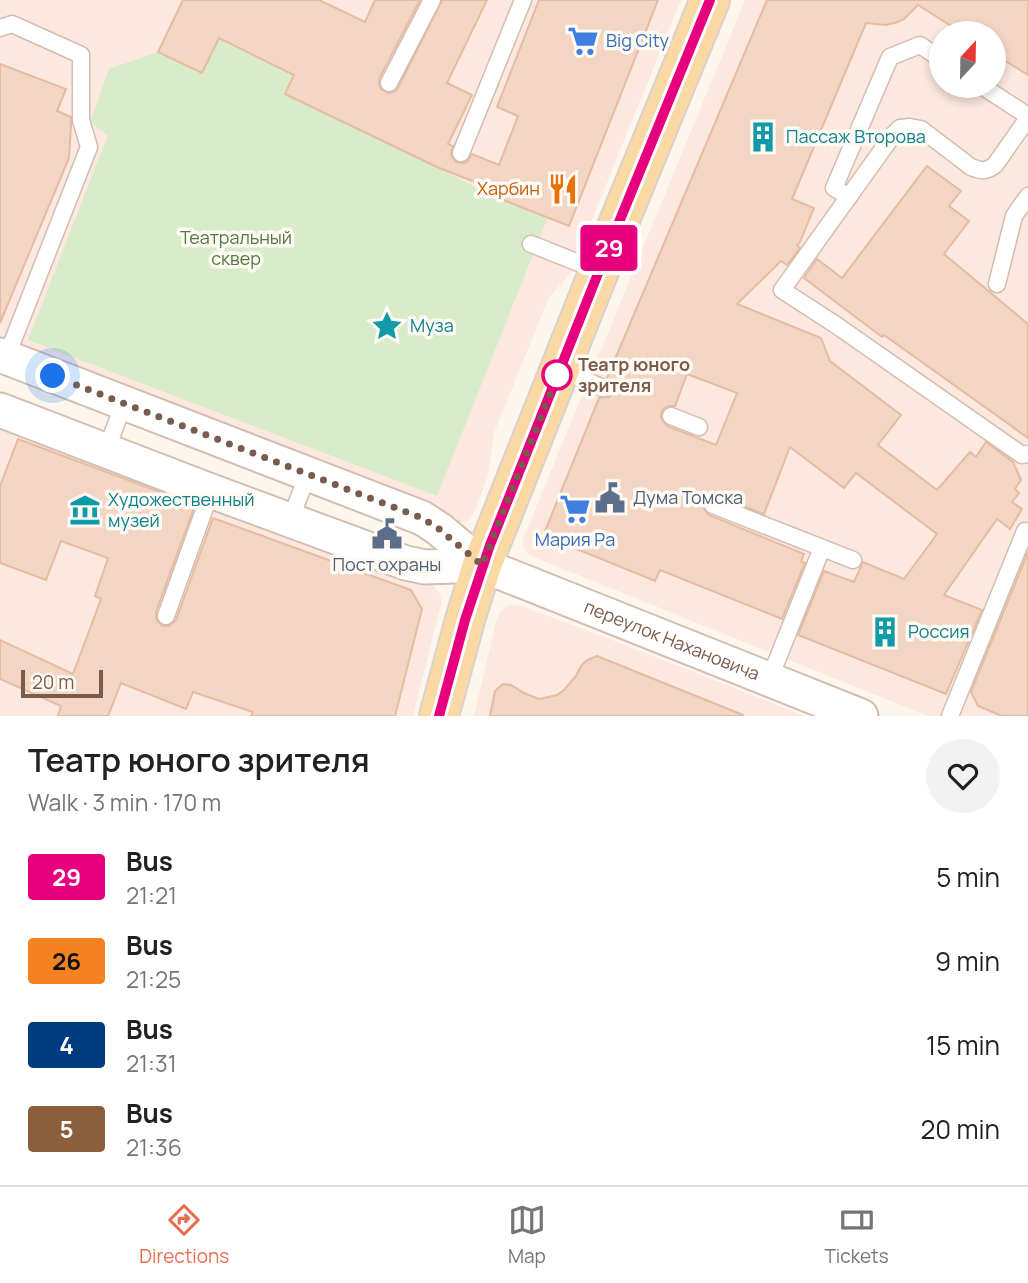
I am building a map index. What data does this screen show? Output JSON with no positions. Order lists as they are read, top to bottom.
{
  "streets": {
    "street": ["переулок Нахановича"]
  },
  "parks": ["Театральный сквер"],
  "places": {
    "supermarket": ["Big City", "Мария Ра"],
    "building": ["Пассаж Второва", "Россия"],
    "restaurant": ["Харбин"],
    "place": ["Муза"],
    "other": ["Театр юного зрителя"],
    "public building": ["Дума Томска", "Пост охраны"],
    "museum": ["Художественный музей"]
  },
  "lines": ["bus line 29"],
  "scale_bar": "20 m",
  "north": "top",
  "page": {
    "on_map": "29",
    "scale": "20 m",
    "heading": ["Театр юного зрителя", "Walk · 3 min · 170 m"],
    "list": [
      {
        "mark": "29",
        "name": "Bus",
        "note": "21:21",
        "value": "5 min"
      },
      {
        "mark": "26",
        "name": "Bus",
        "note": "21:25",
        "value": "9 min"
      },
      {
        "mark": "4",
        "name": "Bus",
        "note": "21:31",
        "value": "15 min"
      },
      {
        "mark": "5",
        "name": "Bus",
        "note": "21:36",
        "value": "20 min"
      }
    ],
    "tabs": ["Directions", "Map", "Tickets"]
  }
}
